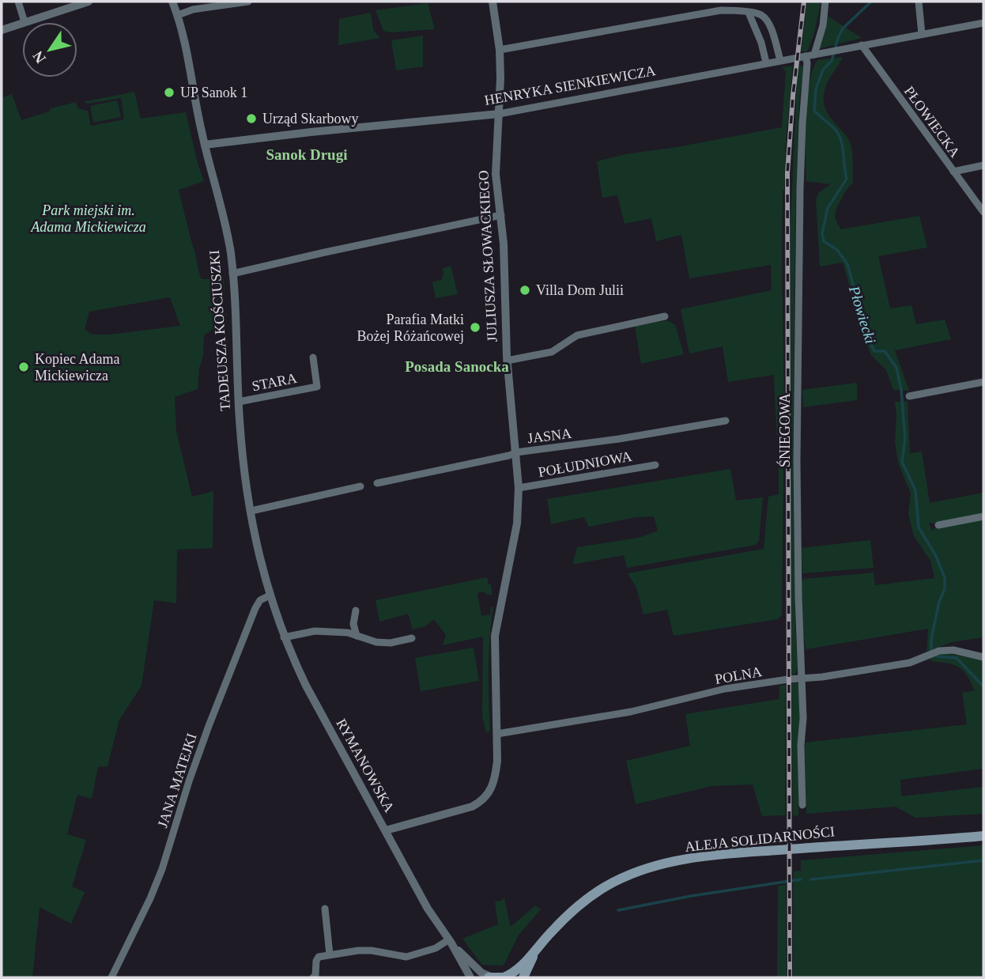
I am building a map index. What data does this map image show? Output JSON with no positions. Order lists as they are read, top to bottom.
{
  "streets": {
    "main road": ["ALEJA SOLIDARNOŚCI"],
    "street": [
      "HENRYKA SIENKIEWICZA",
      "PŁOWIECKA",
      "JULIUSZA SŁOWACKIEGO",
      "TADEUSZA KOŚCIUSZKI",
      "STARA",
      "ŚNIEGOWA",
      "JASNA",
      "POŁUDNIOWA",
      "POLNA",
      "RYMANOWSKA",
      "JANA MATEJKI"
    ]
  },
  "crossings": [
    ["HENRYKA SIENKIEWICZA", "PŁOWIECKA"],
    ["HENRYKA SIENKIEWICZA", "JULIUSZA SŁOWACKIEGO"],
    ["HENRYKA SIENKIEWICZA", "TADEUSZA KOŚCIUSZKI"],
    ["HENRYKA SIENKIEWICZA", "ŚNIEGOWA"],
    ["JULIUSZA SŁOWACKIEGO", "JASNA"],
    ["JULIUSZA SŁOWACKIEGO", "POŁUDNIOWA"],
    ["JULIUSZA SŁOWACKIEGO", "POLNA"],
    ["JULIUSZA SŁOWACKIEGO", "RYMANOWSKA"],
    ["TADEUSZA KOŚCIUSZKI", "STARA"],
    ["TADEUSZA KOŚCIUSZKI", "RYMANOWSKA"],
    ["TADEUSZA KOŚCIUSZKI", "JANA MATEJKI"],
    ["ŚNIEGOWA", "POLNA"],
    ["RYMANOWSKA", "JANA MATEJKI"]
  ],
  "districts": ["Sanok Drugi", "Posada Sanocka"],
  "water": ["Płowiecki"],
  "parks": ["Park miejski im. Adama Mickiewicza"],
  "places": [
    "UP Sanok 1",
    "Urząd Skarbowy",
    "Villa Dom Julii",
    "Parafia Matki Bożej Różańcowej",
    "Kopiec Adama Mickiewicza"
  ],
  "north": "bottom left"
}
